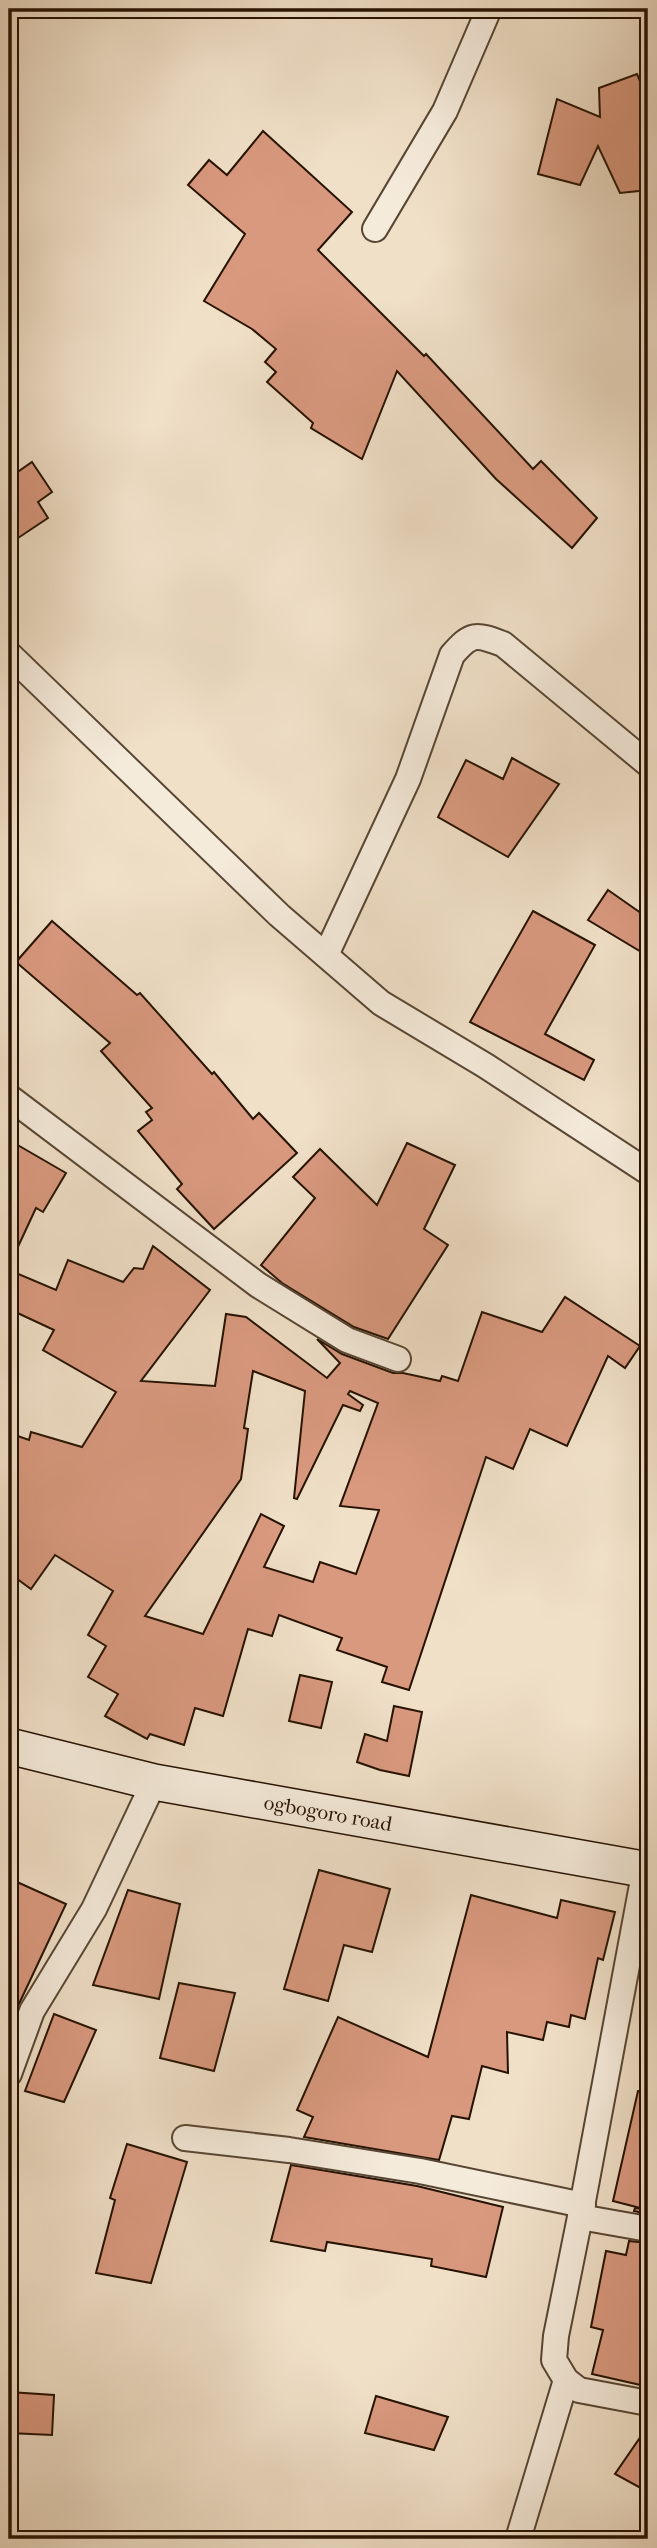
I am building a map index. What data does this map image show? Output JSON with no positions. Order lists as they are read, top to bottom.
{
  "streets": {
    "street": ["ogbogoro road"]
  }
}
